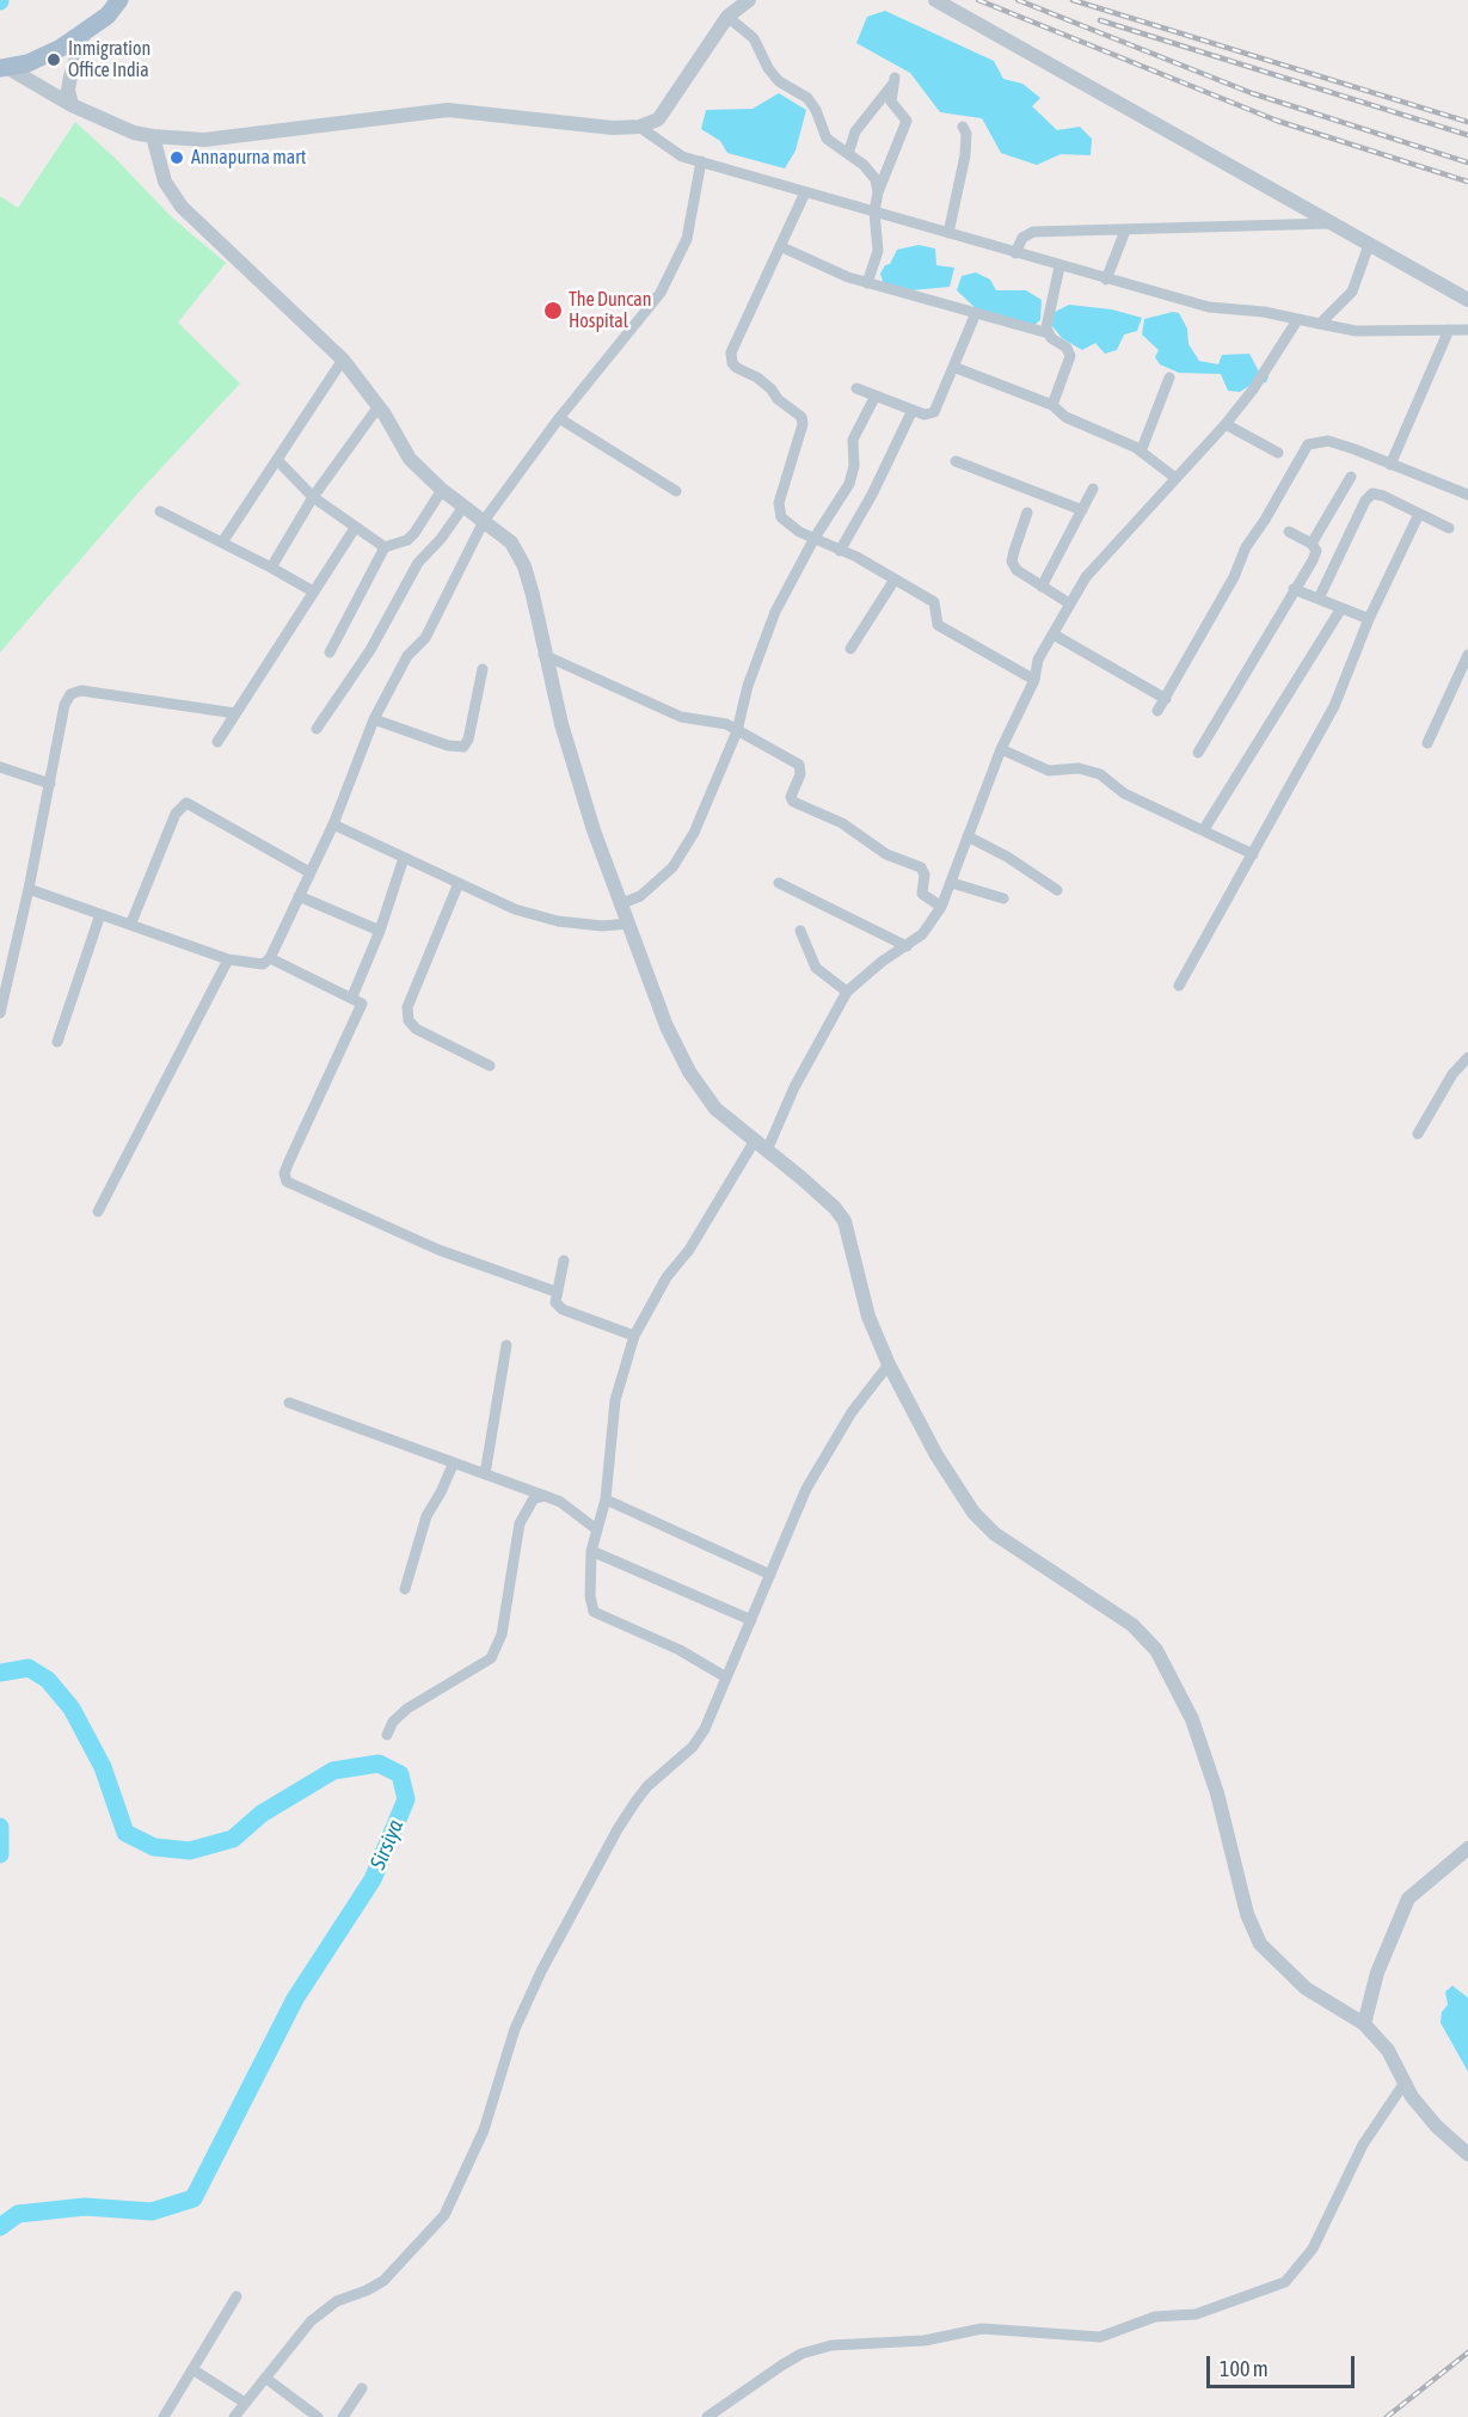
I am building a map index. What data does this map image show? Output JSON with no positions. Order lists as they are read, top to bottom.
{
  "water": ["Sirsiya"],
  "places": ["Inmigration Office India", "Annapurna mart", "The Duncan Hospital"],
  "scale_bar": "100 m"
}
